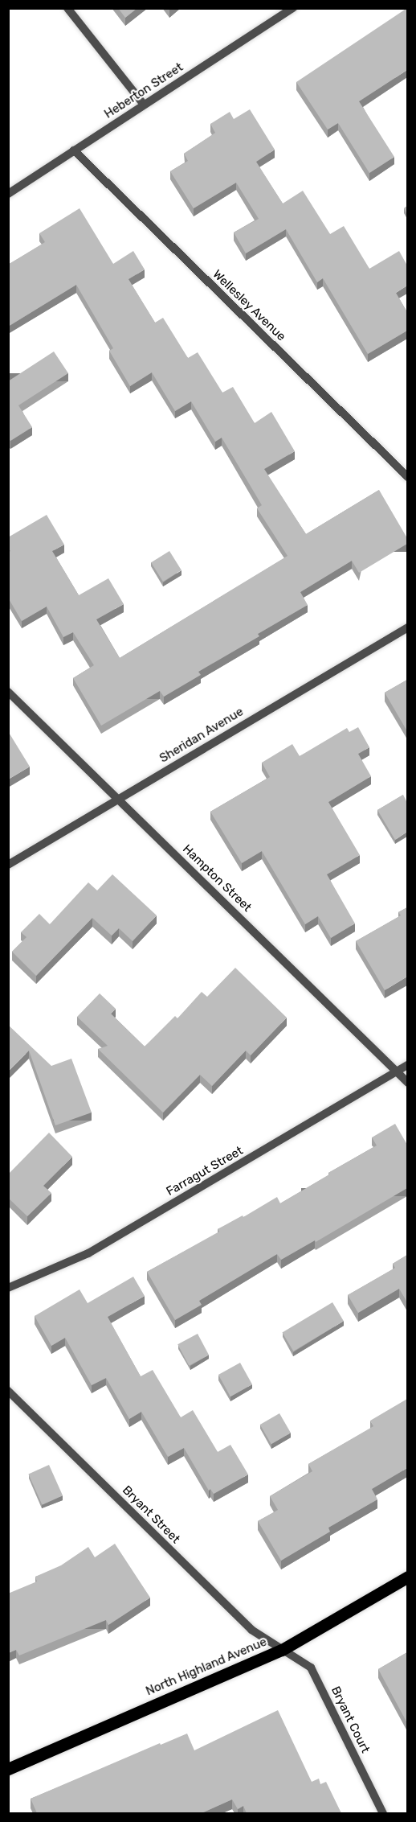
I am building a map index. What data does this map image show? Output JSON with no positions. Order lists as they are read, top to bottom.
{
  "streets": {
    "main road": ["North Highland Avenue"],
    "street": [
      "Heberton Street",
      "Wellesley Avenue",
      "Sheridan Avenue",
      "Hampton Street",
      "Farragut Street",
      "Bryant Street",
      "Bryant Court"
    ]
  },
  "crossings": [
    ["Heberton Street", "Wellesley Avenue"],
    ["Sheridan Avenue", "Hampton Street"],
    ["Hampton Street", "Farragut Street"],
    ["Bryant Street", "North Highland Avenue"],
    ["Bryant Street", "Bryant Court"],
    ["North Highland Avenue", "Bryant Court"]
  ]
}
